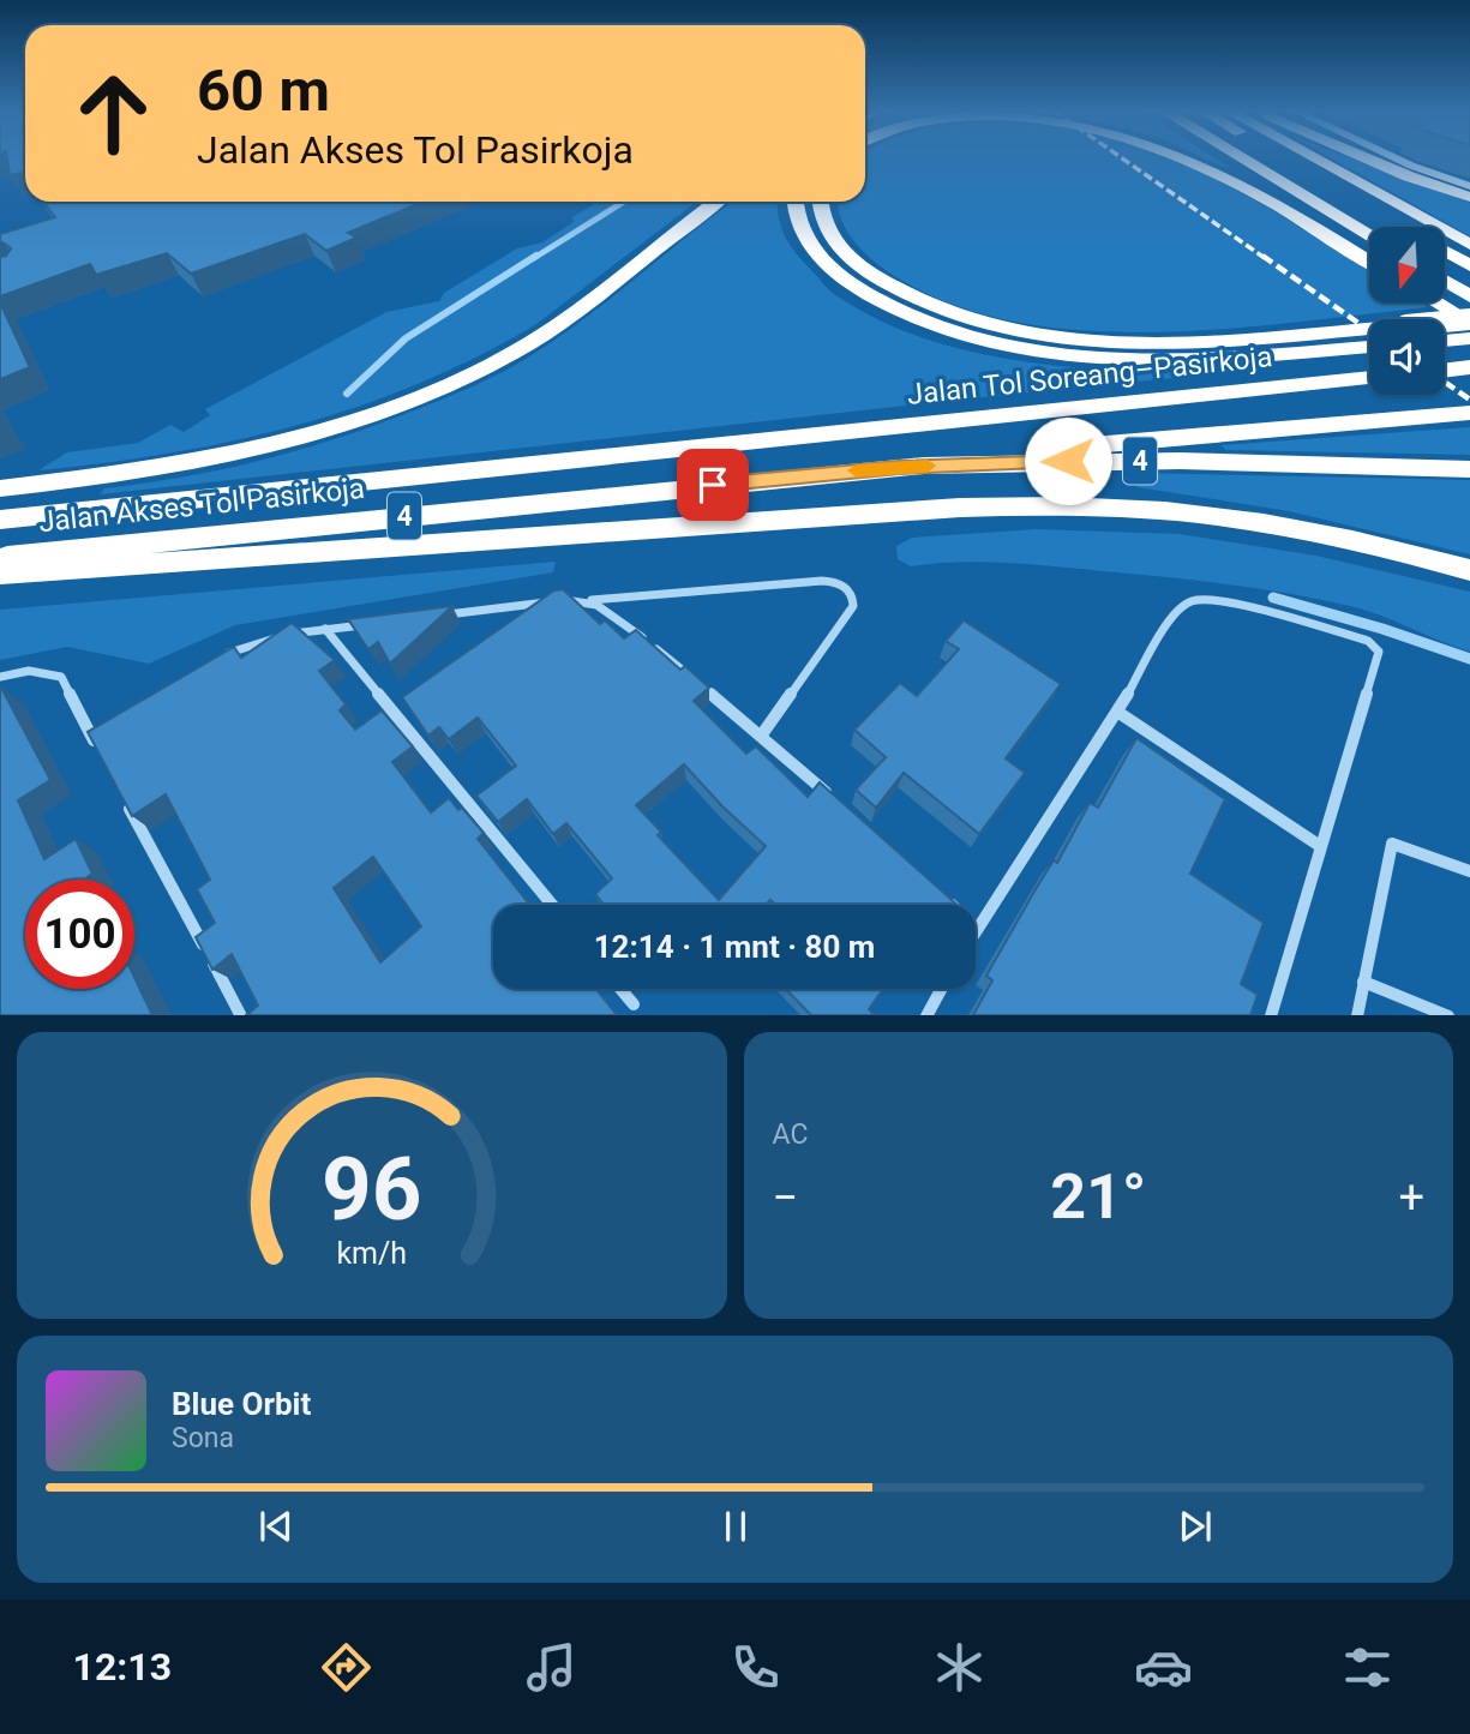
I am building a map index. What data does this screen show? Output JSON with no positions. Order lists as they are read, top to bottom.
{
  "streets": {
    "highway": ["Jalan Tol Soreang–Pasirkoja", "4", "Jalan Akses Tol Pasirkoja"]
  },
  "crossings": [
    ["Jalan Tol Soreang–Pasirkoja", "Jalan Akses Tol Pasirkoja"],
    ["4", "Jalan Akses Tol Pasirkoja"]
  ],
  "north": "bottom",
  "page": {
    "turn": ["60 m", "Jalan Akses Tol Pasirkoja"],
    "limit": "100",
    "trip": "12:14 · 1 mnt · 80 m",
    "tile": "AC",
    "heat": ["−", "21°", "+"],
    "song": ["Blue Orbit", "Sona"],
    "tabs": "12:13",
    "gauge": ["96", "km/h"]
  }
}
